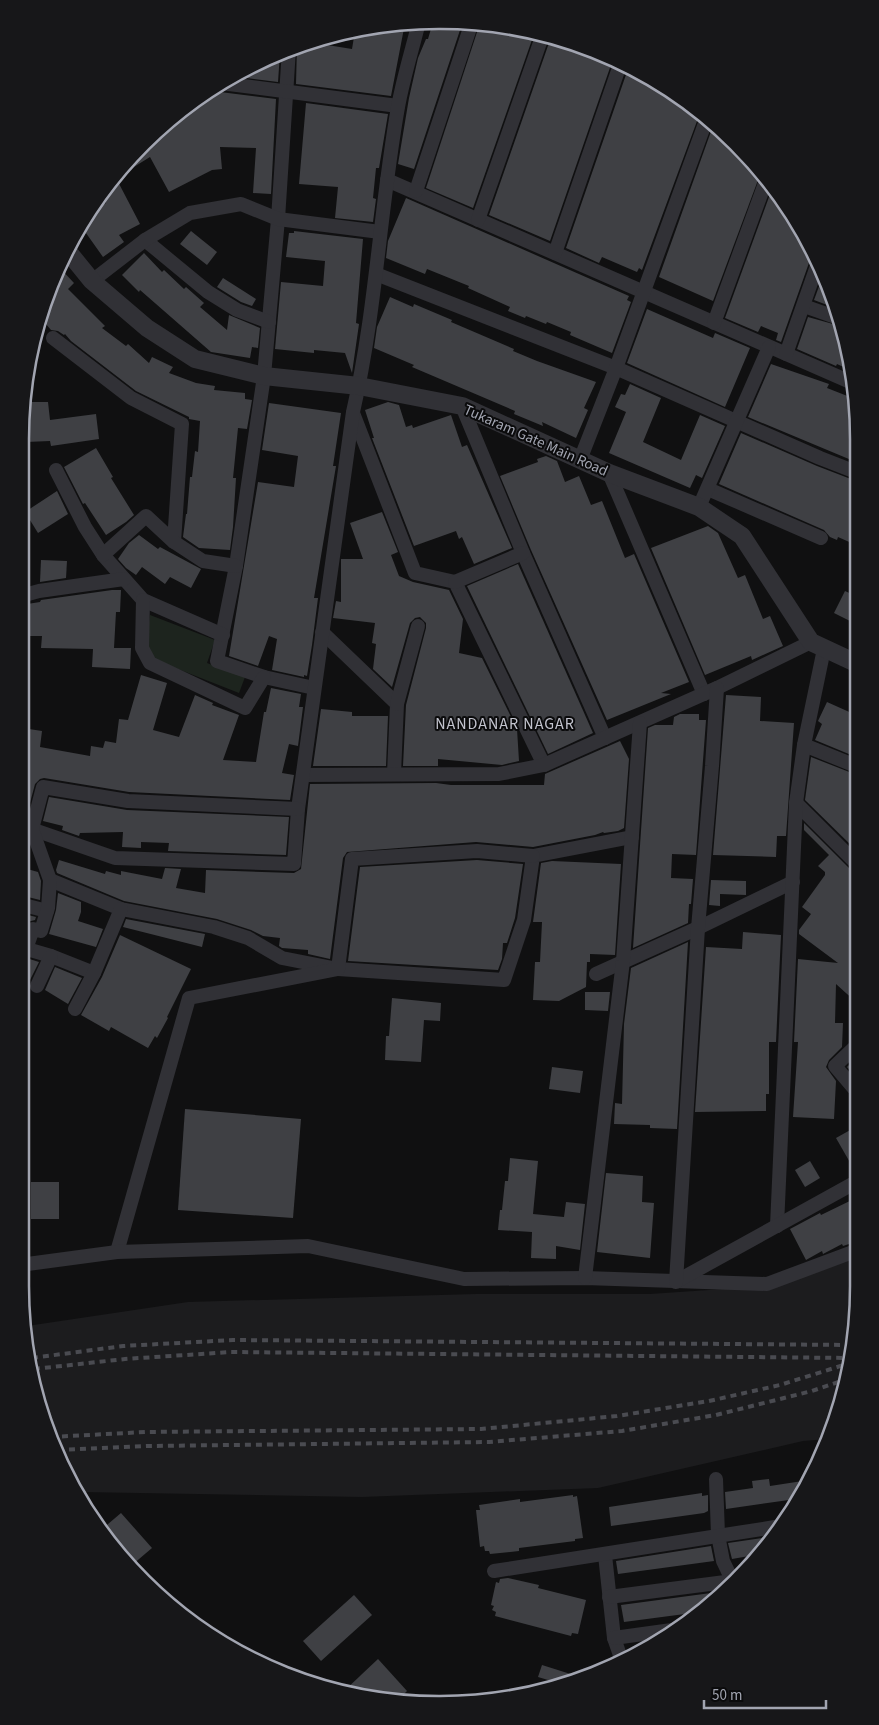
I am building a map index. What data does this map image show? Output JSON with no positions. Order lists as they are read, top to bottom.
{
  "streets": {
    "street": ["Tukaram Gate Main Road"]
  },
  "districts": ["NANDANAR NAGAR"],
  "scale_bar": "50 m"
}
